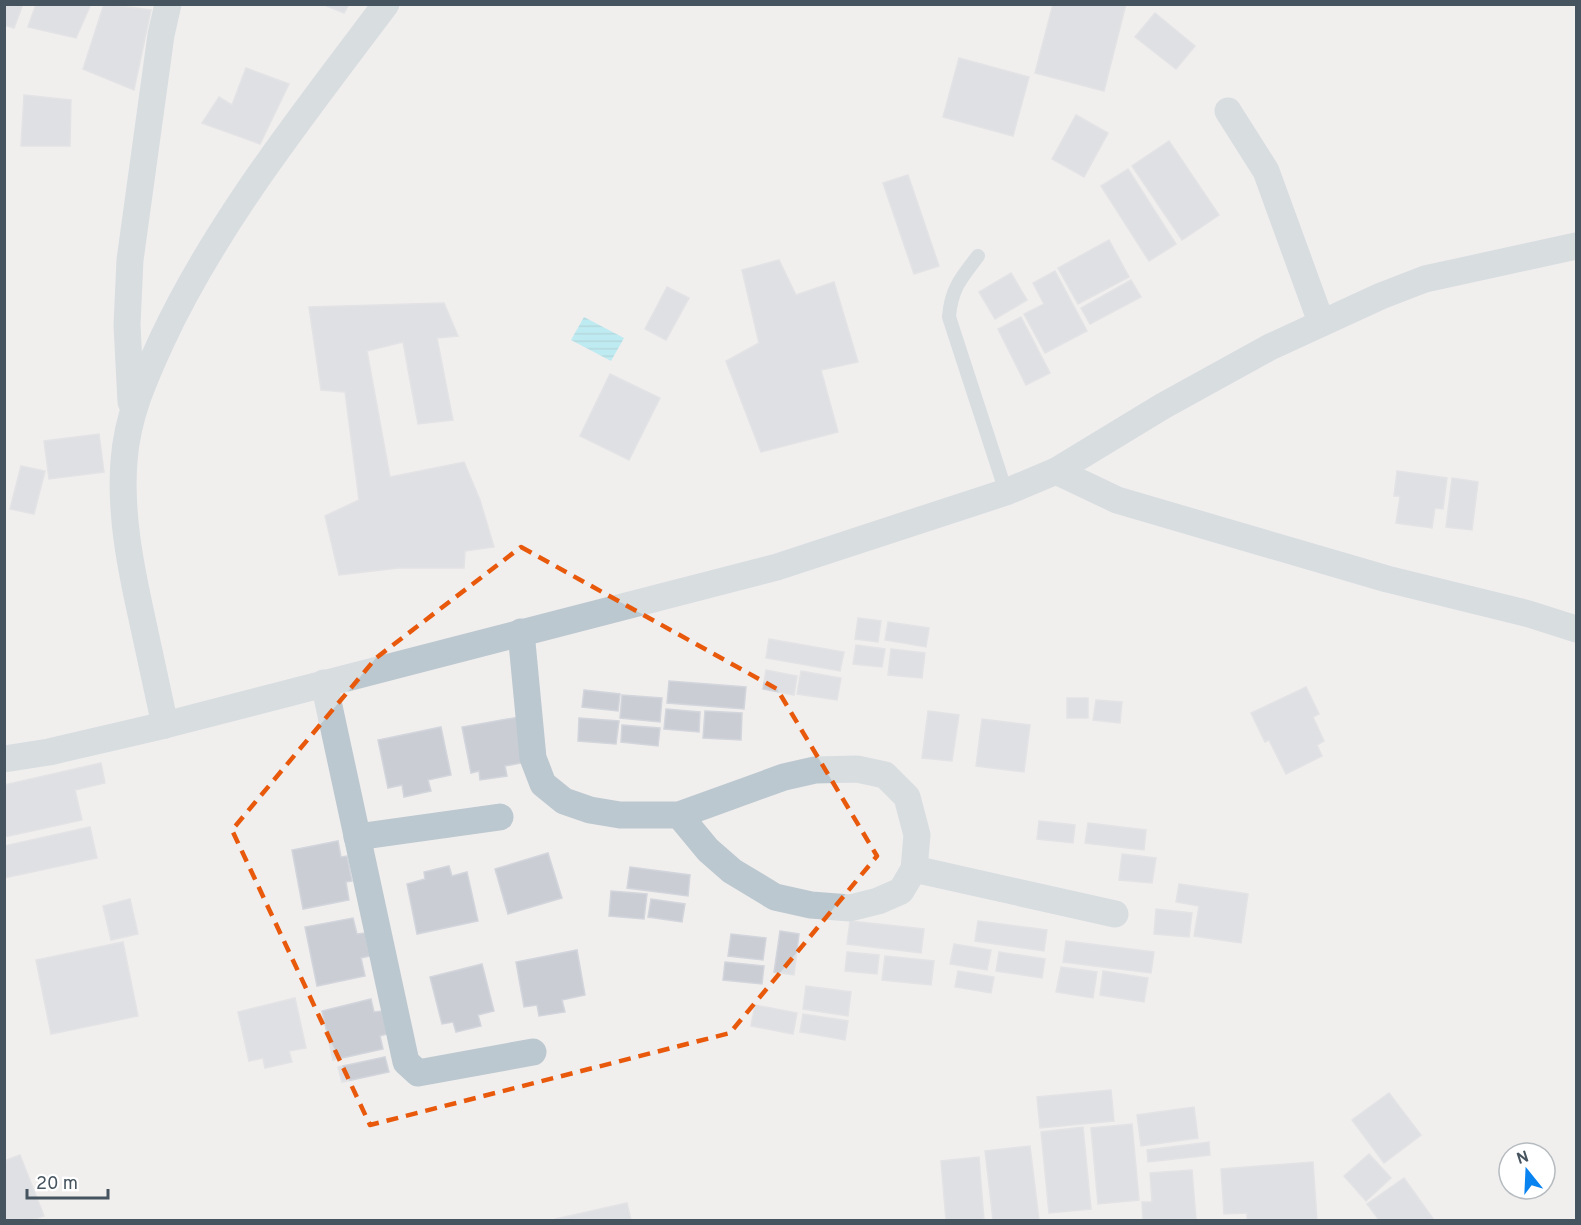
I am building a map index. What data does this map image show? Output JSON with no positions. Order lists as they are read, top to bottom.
{
  "scale_bar": "20 m",
  "north": "top"
}
